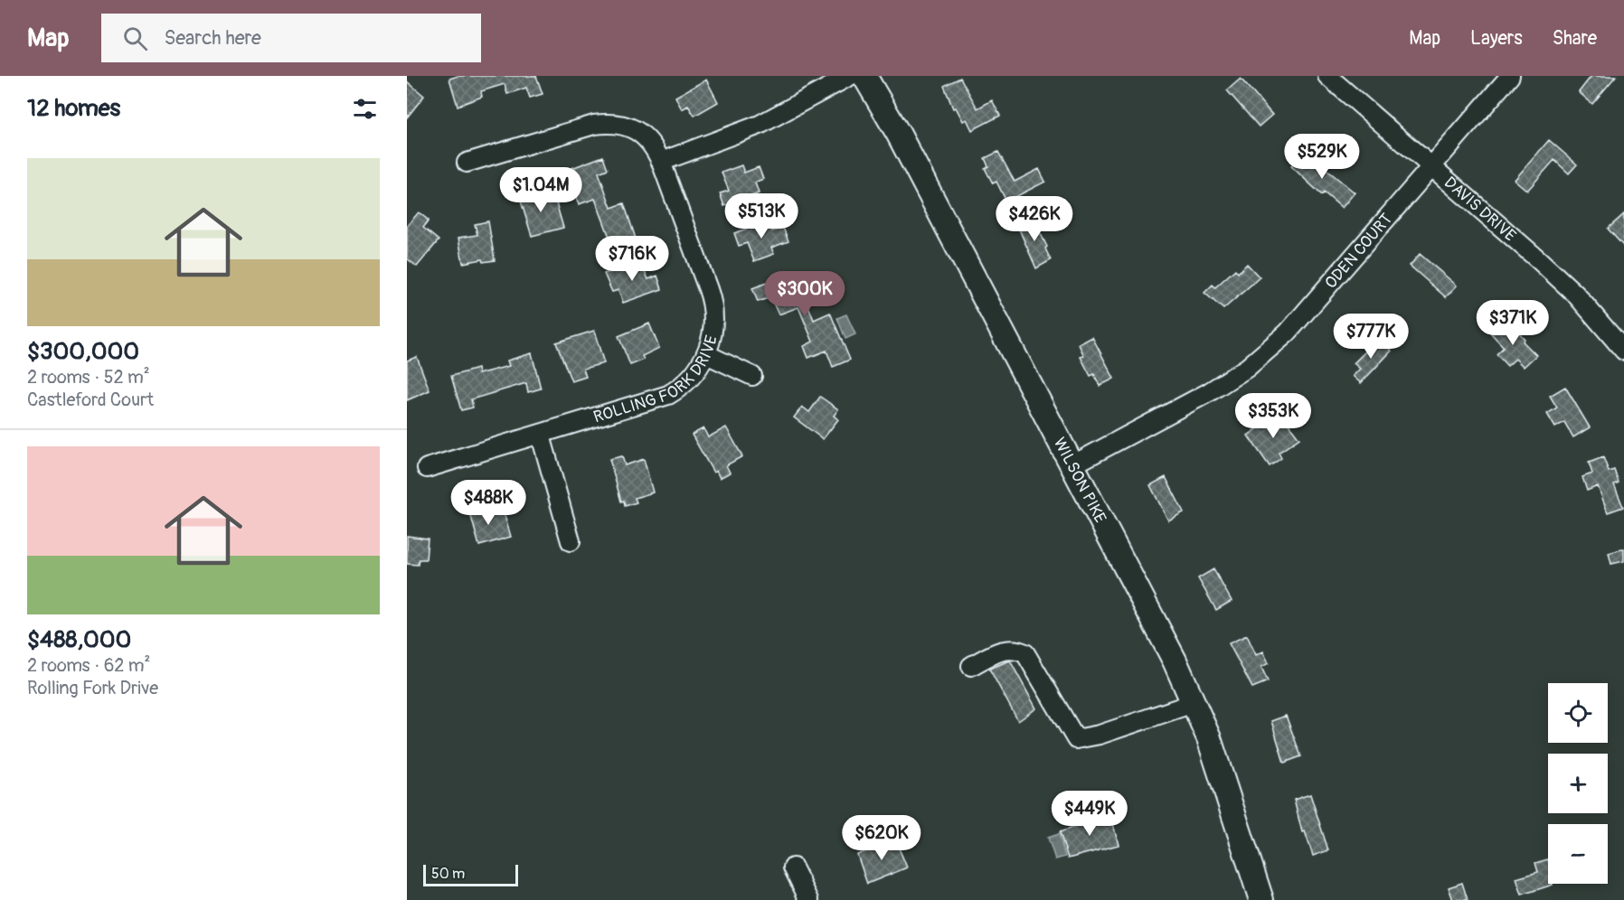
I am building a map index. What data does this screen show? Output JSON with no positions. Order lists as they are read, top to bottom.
{
  "streets": {
    "main road": ["WILSON PIKE"],
    "street": ["DAVIS DRIVE", "ODEN COURT", "ROLLING FORK DRIVE"]
  },
  "crossings": [
    ["DAVIS DRIVE", "ODEN COURT"],
    ["ODEN COURT", "WILSON PIKE"]
  ],
  "scale_bar": "50 m",
  "page": {
    "header": "Map",
    "search": "Search here",
    "nav": ["Map", "Layers", "Share"],
    "heading": "12 homes",
    "price": [
      "$529K",
      "$1.04M",
      "$513K",
      "$426K",
      "$716K",
      "$300K",
      "$371K",
      "$777K",
      "$353K",
      "$488K",
      "$449K",
      "$620K"
    ],
    "list": [
      {
        "name": "$300,000",
        "note": "2 rooms · 52 m² · Castleford Court"
      },
      {
        "name": "$488,000",
        "note": "2 rooms · 62 m² · Rolling Fork Drive"
      }
    ],
    "map_buttons": ["+", "−"],
    "scale": "50 m"
  }
}
